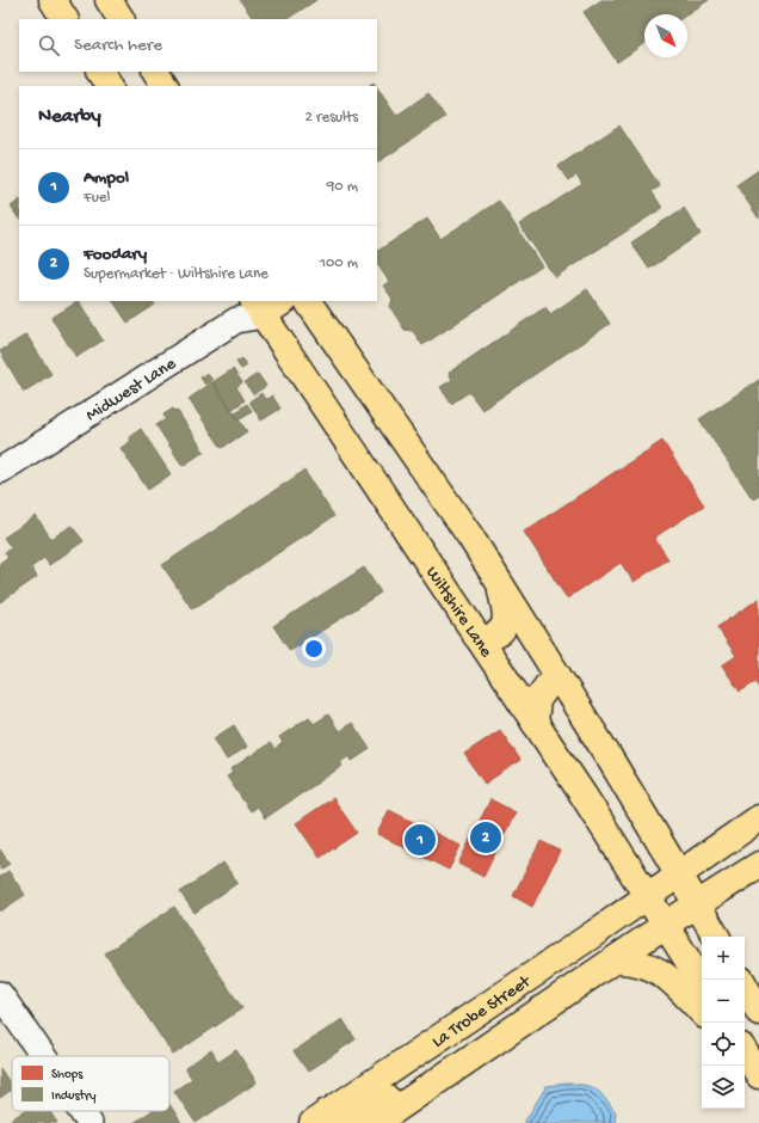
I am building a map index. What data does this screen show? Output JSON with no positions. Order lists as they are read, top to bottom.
{
  "streets": {
    "main road": ["Wiltshire Lane", "La Trobe Street"],
    "street": ["Midwest Lane"]
  },
  "crossings": [
    ["Midwest Lane", "Wiltshire Lane"],
    ["Wiltshire Lane", "La Trobe Street"]
  ],
  "legend": ["Shops", "Industry"],
  "north": "bottom right",
  "page": {
    "search": "Search here",
    "heading": ["Nearby", "2 results"],
    "list": [
      {
        "mark": "1",
        "name": "Ampol",
        "note": "Fuel",
        "value": "90 m"
      },
      {
        "mark": "2",
        "name": "Foodary",
        "note": "Supermarket · Wiltshire Lane",
        "value": "100 m"
      }
    ],
    "pins": ["2", "1"],
    "map_buttons": ["+", "−"]
  }
}
